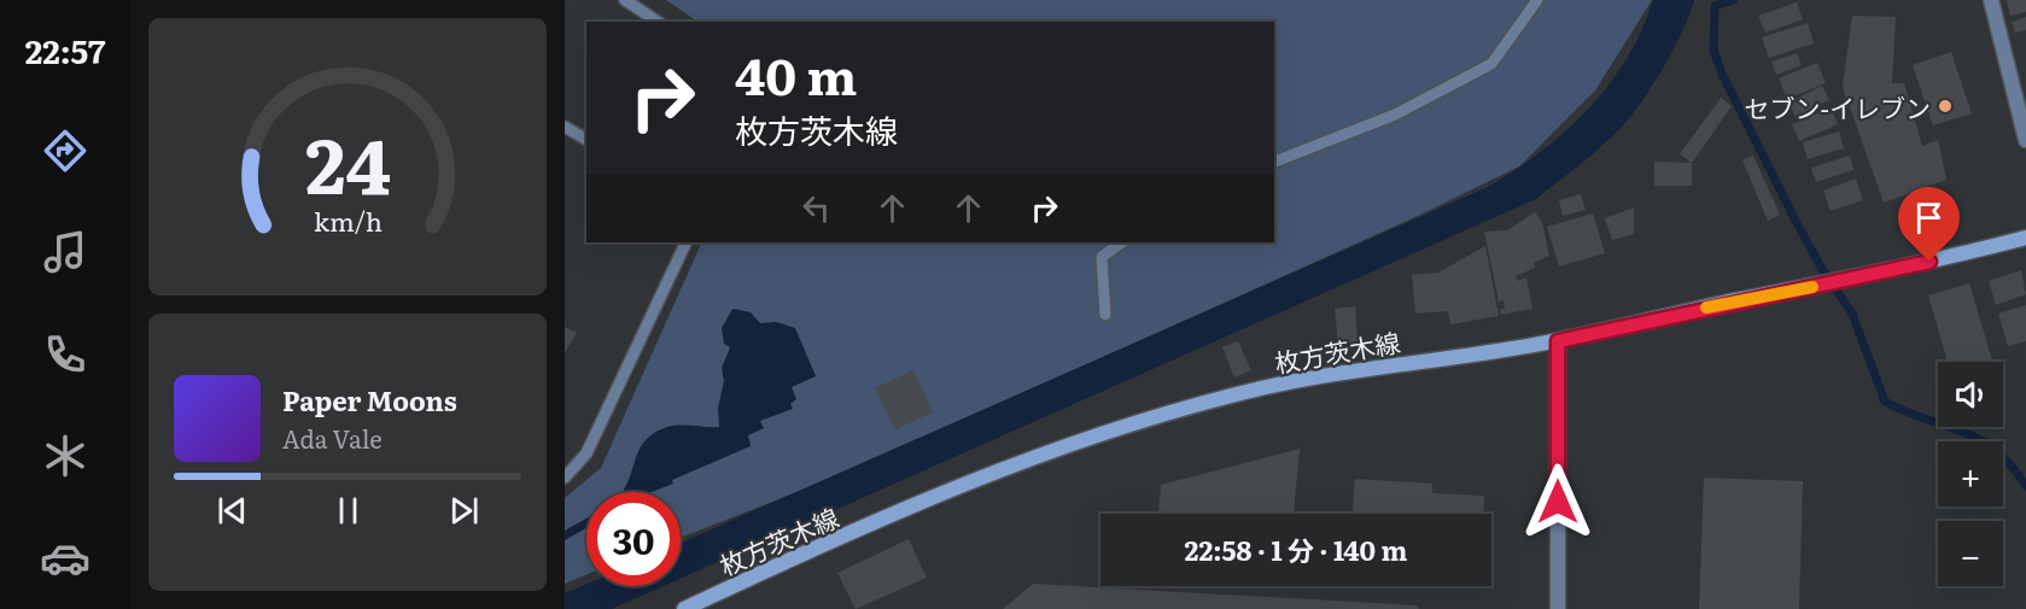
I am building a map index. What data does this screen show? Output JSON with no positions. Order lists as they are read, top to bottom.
{
  "streets": {
    "main road": ["枚方茨木線"]
  },
  "places": ["セブン-イレブン"],
  "page": {
    "tabs": "22:57",
    "turn": ["40 m", "枚方茨木線"],
    "map_buttons": ["+", "−"],
    "song": ["Paper Moons", "Ada Vale"],
    "limit": "30",
    "trip": "22:58 · 1 分 · 140 m",
    "gauge": ["24", "km/h"]
  }
}
